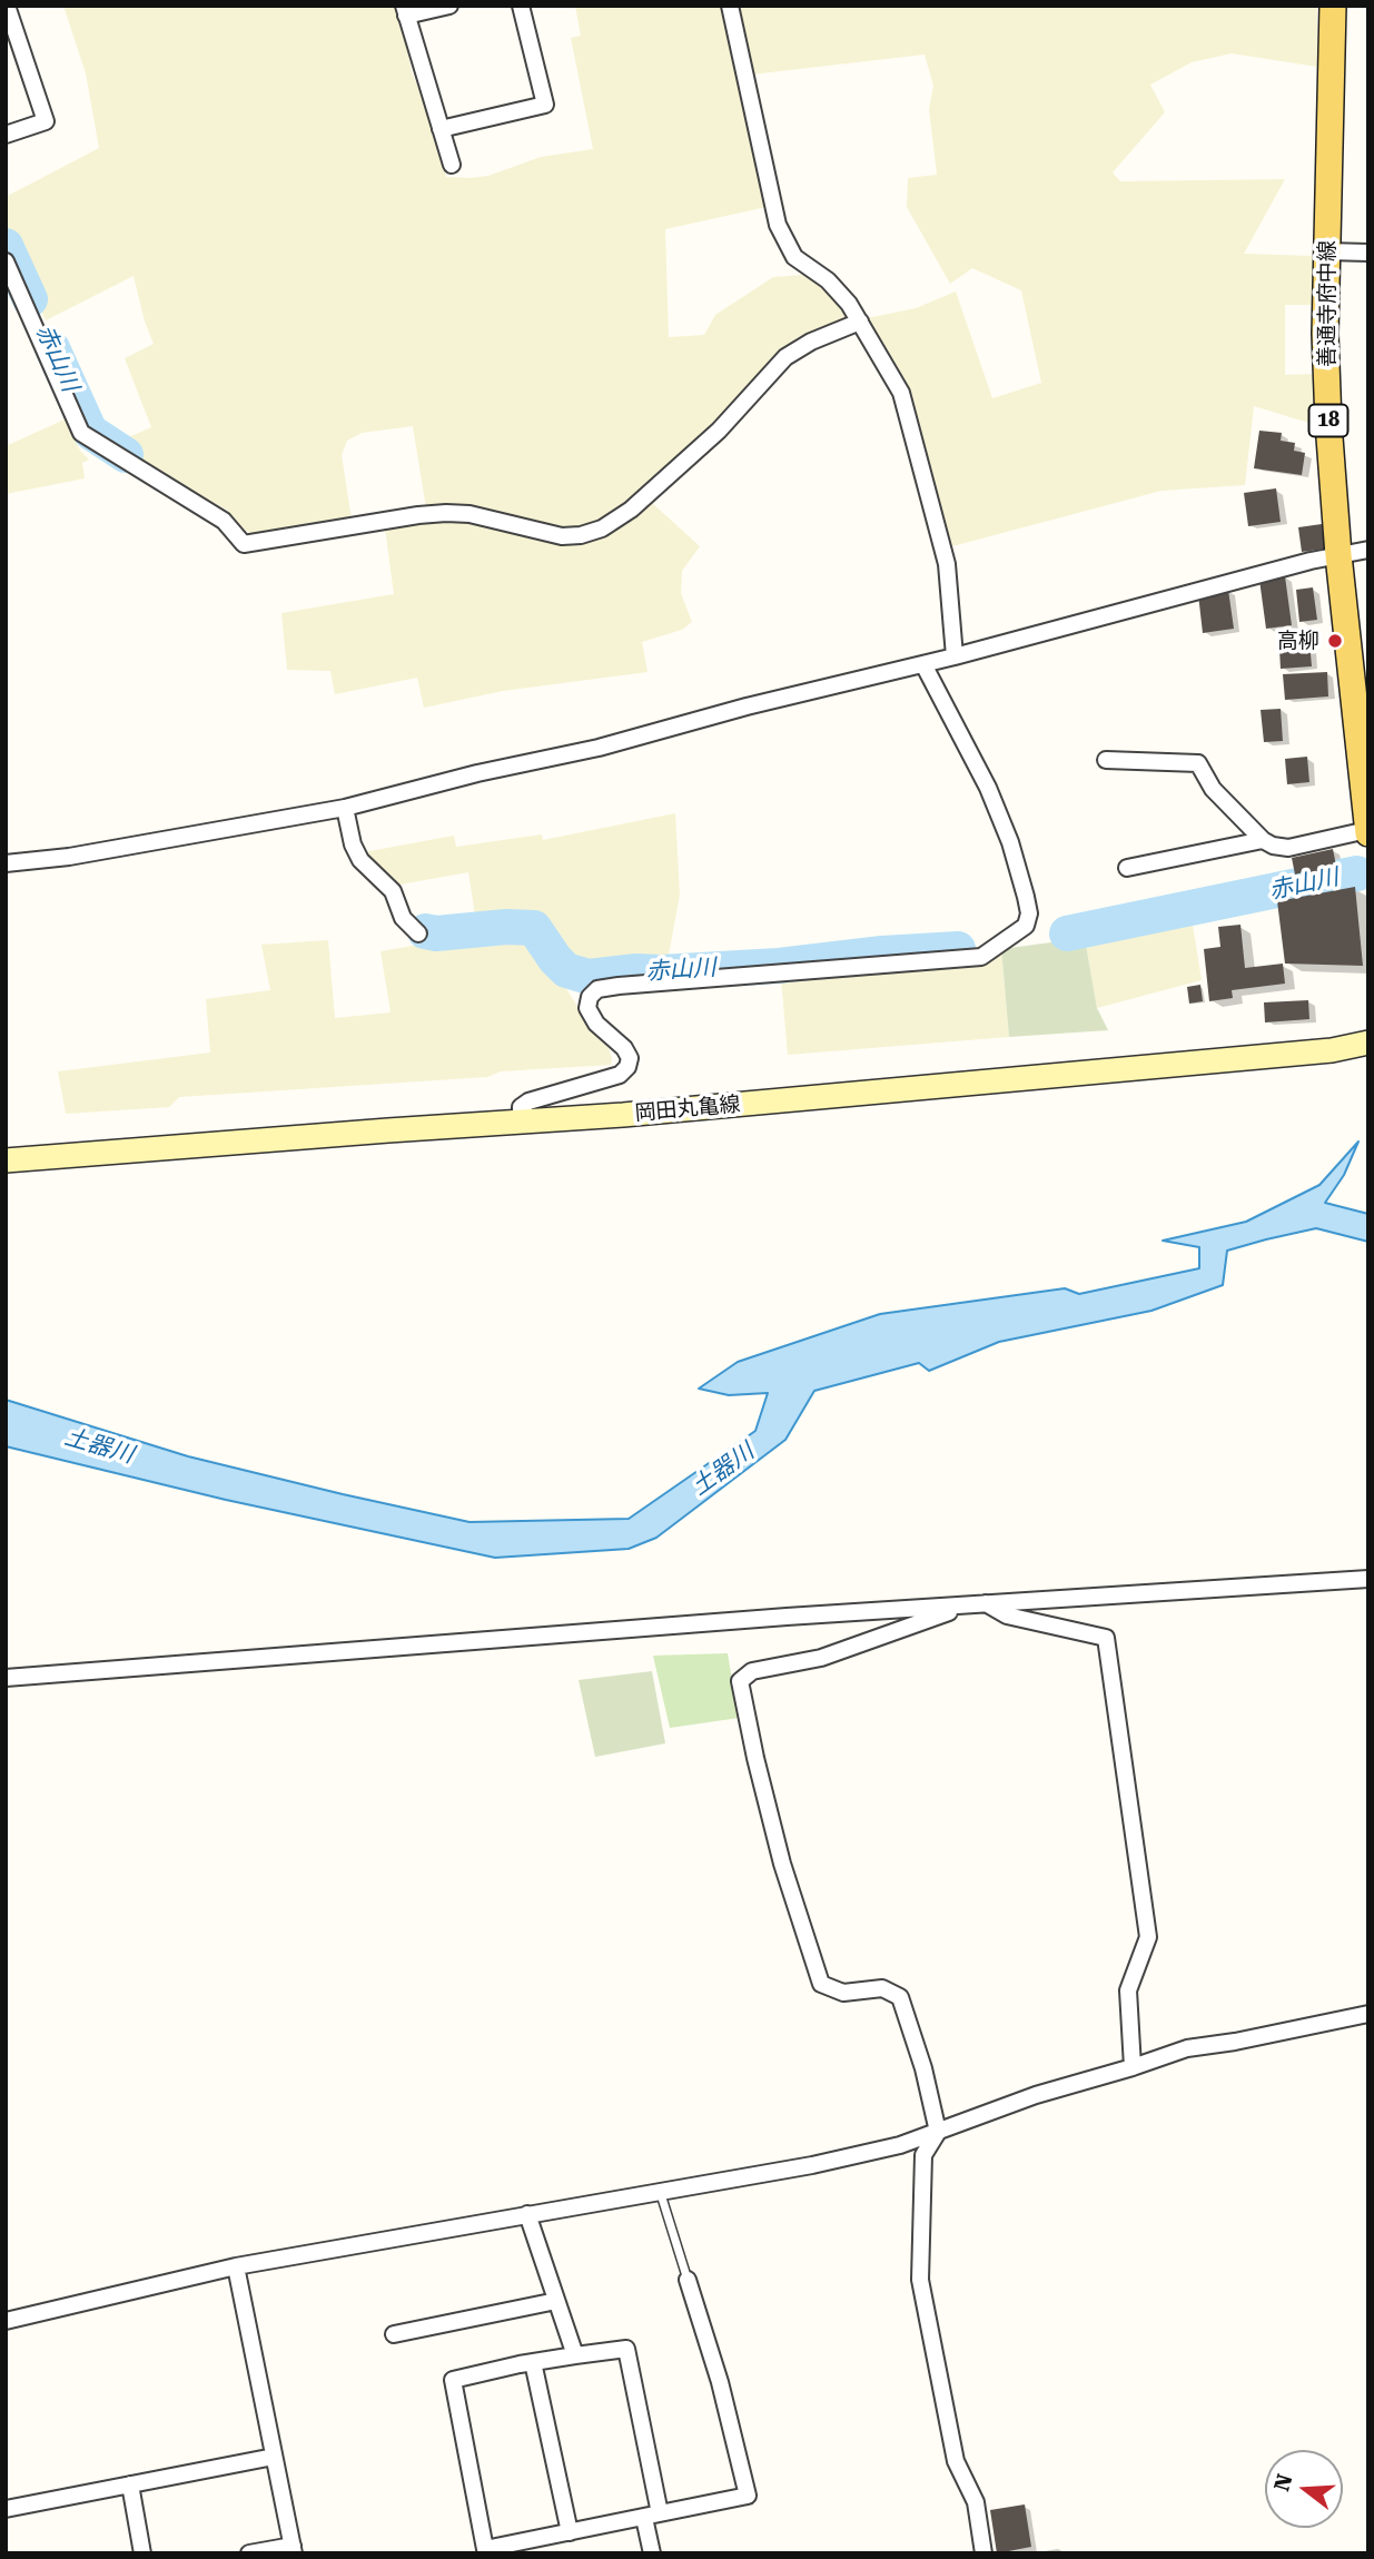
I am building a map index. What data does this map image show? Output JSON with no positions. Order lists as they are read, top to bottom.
{
  "streets": {
    "main road": ["善通寺府中線", "18", "岡田丸亀線"]
  },
  "water": ["赤山川", "土器川"],
  "places": ["高柳"],
  "north": "left"
}
